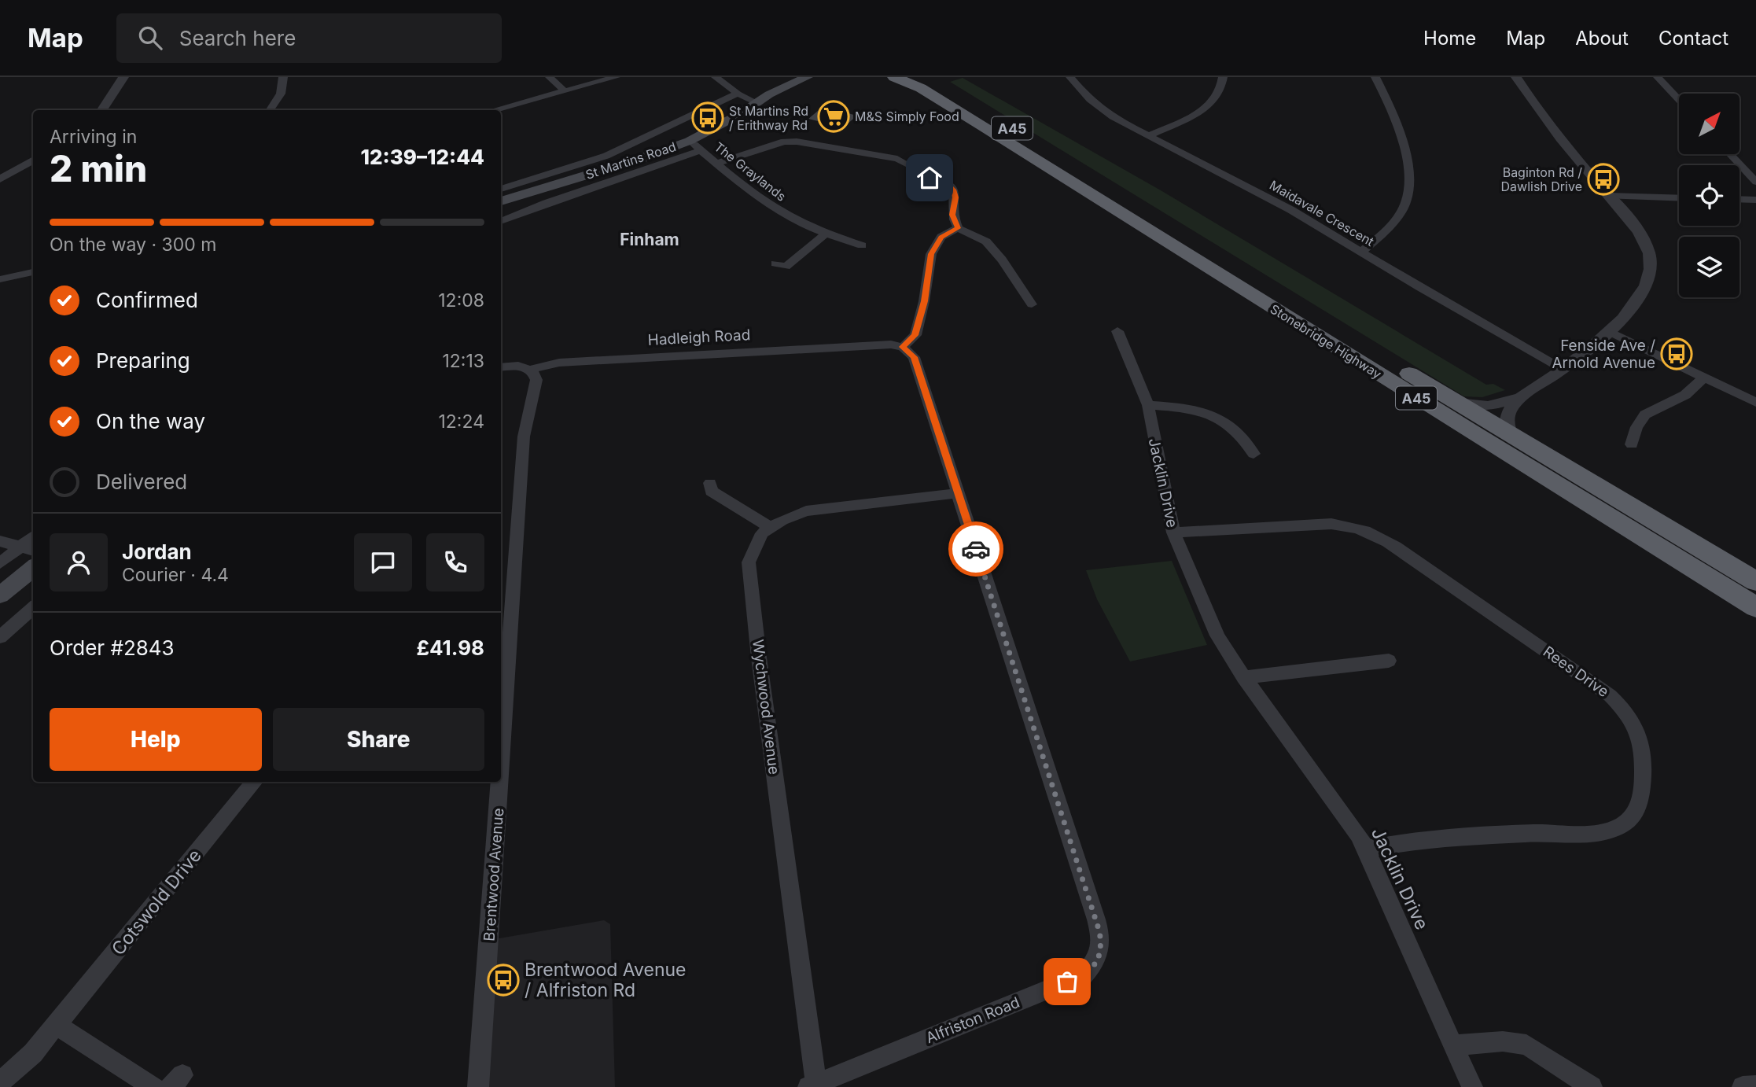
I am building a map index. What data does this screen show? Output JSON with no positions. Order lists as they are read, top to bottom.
{
  "streets": {
    "highway": ["A45", "Stonebridge Highway"],
    "main road": ["St Martins Road"],
    "street": [
      "The Graylands",
      "Maidavale Crescent",
      "Hadleigh Road",
      "Jacklin Drive",
      "Rees Drive",
      "Wychwood Avenue",
      "Brentwood Avenue",
      "Cotswold Drive",
      "Alfriston Road"
    ]
  },
  "crossings": [
    ["St Martins Road", "The Graylands"],
    ["Hadleigh Road", "Brentwood Avenue"],
    ["Hadleigh Road", "Alfriston Road"],
    ["Jacklin Drive", "Rees Drive"],
    ["Wychwood Avenue", "Alfriston Road"]
  ],
  "districts": ["Finham"],
  "places": {
    "supermarket": ["M&S Simply Food"],
    "bus stop": [
      "St Martins Rd / Erithway Rd",
      "Baginton Rd / Dawlish Drive",
      "Fenside Ave / Arnold Avenue",
      "Brentwood Avenue / Alfriston Rd"
    ]
  },
  "north": "top right",
  "page": {
    "header": "Map",
    "search": "Search here",
    "nav": [
      "Home",
      "Map",
      "About",
      "Contact"
    ],
    "heading": ["2 min", "Arriving in", "12:39–12:44"],
    "panel": [
      "Jordan",
      "Courier · 4.4",
      "Order #2843",
      "£41.98"
    ],
    "bar": "On the way · 300 m",
    "list": [
      ["Confirmed", "12:08"],
      ["Preparing", "12:13"],
      ["On the way", "12:24"],
      "Delivered"
    ],
    "buttons": ["Help", "Share"]
  }
}
